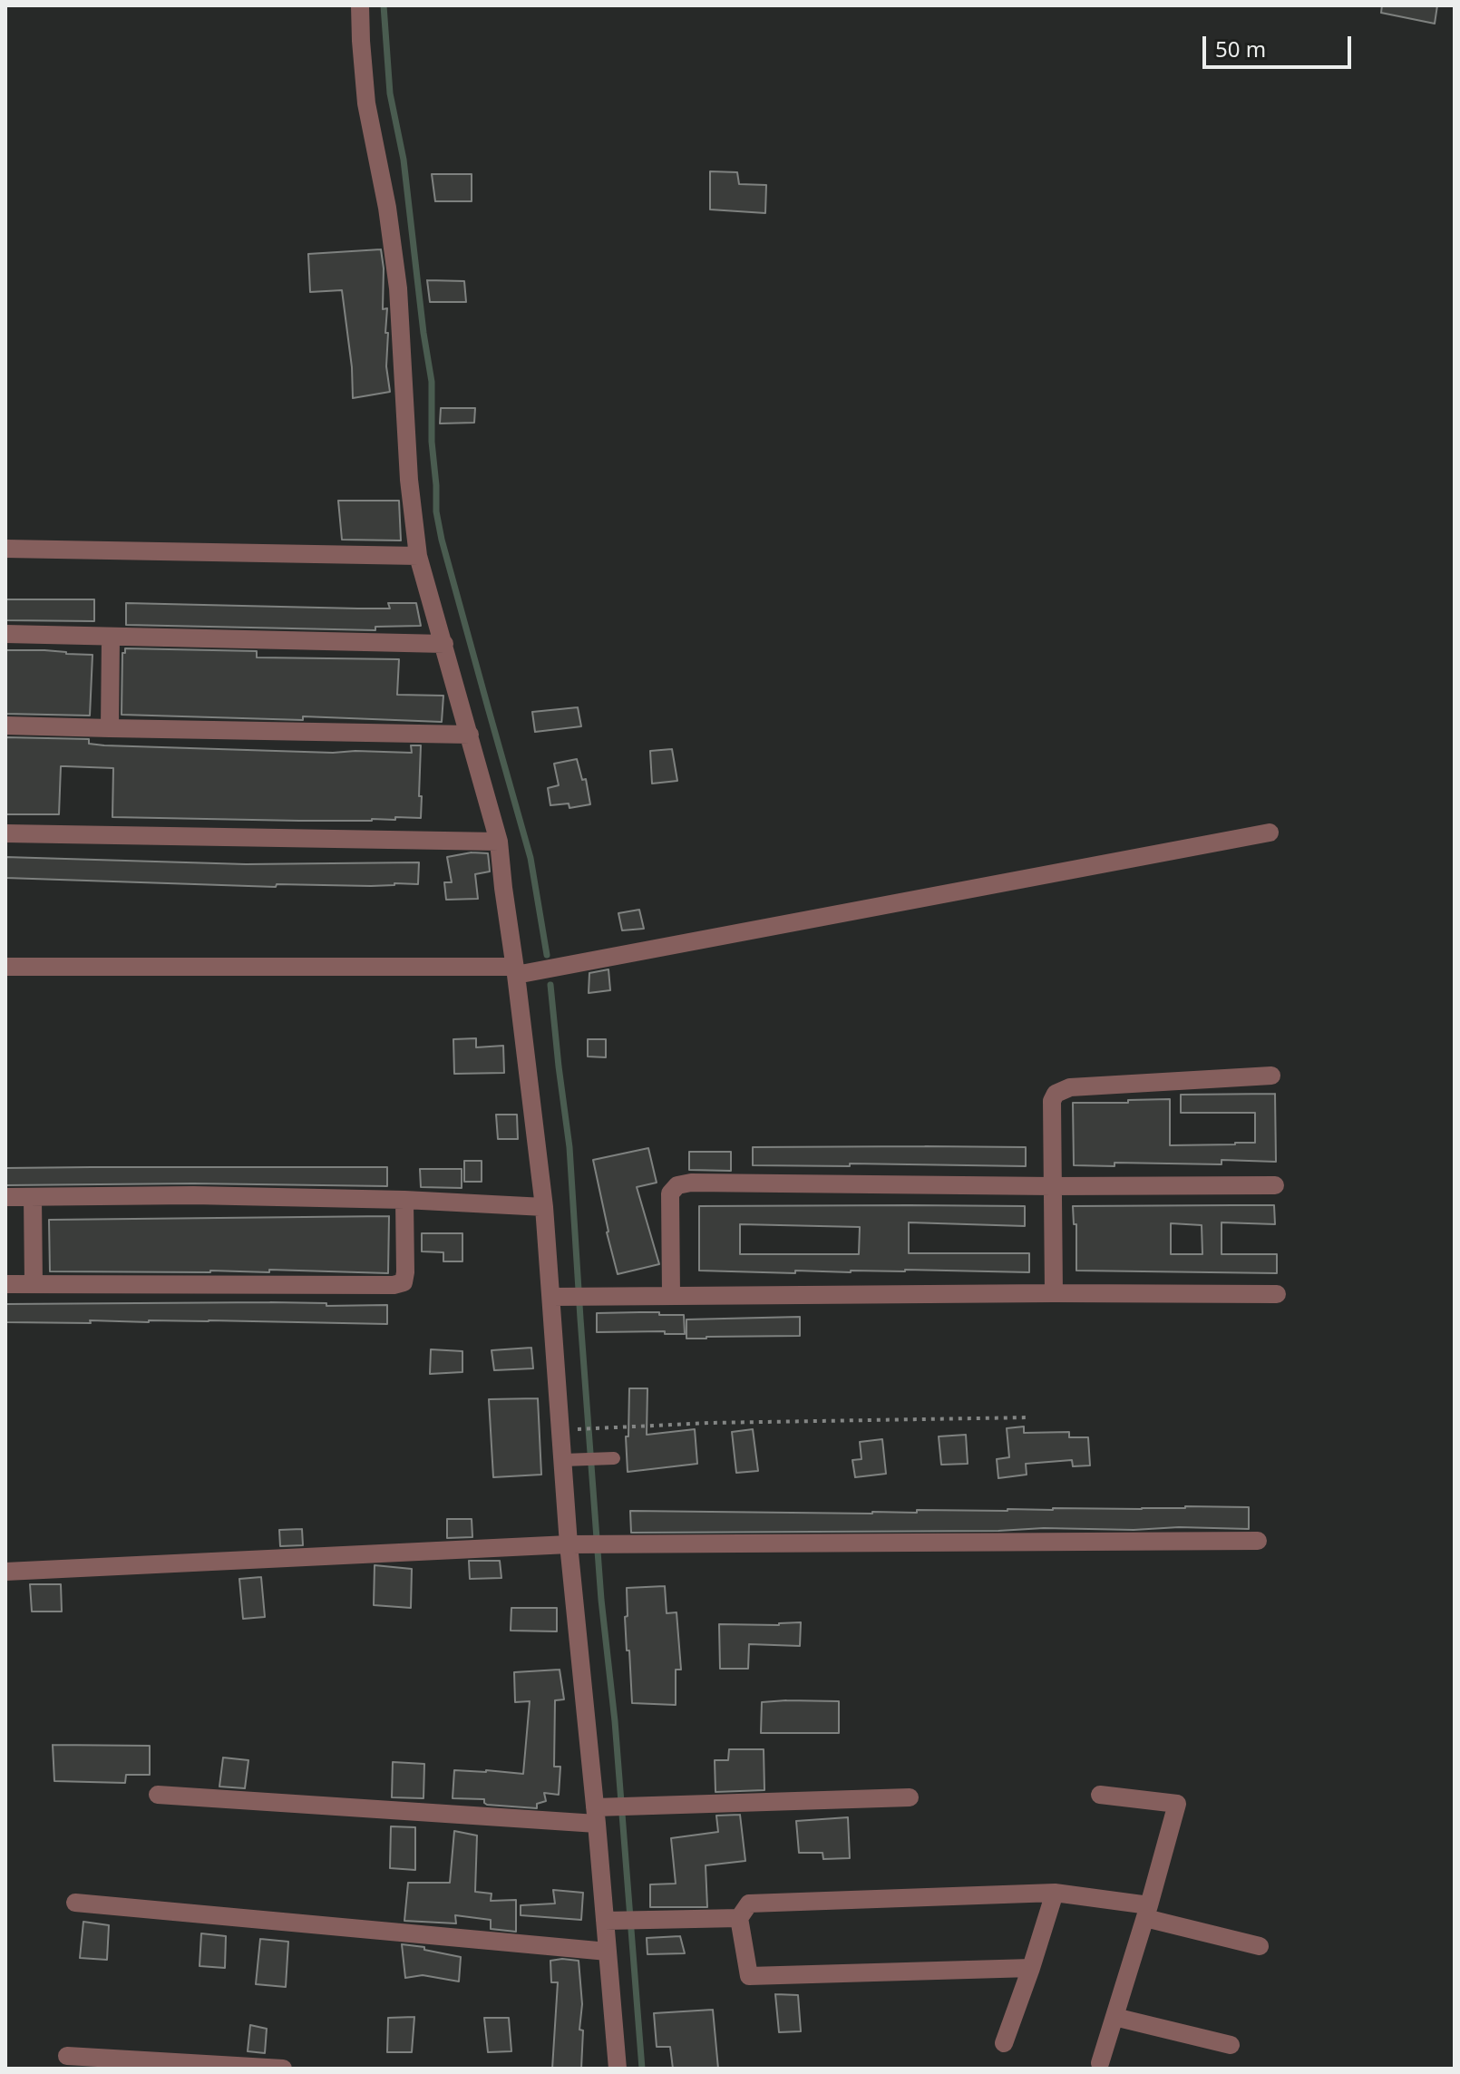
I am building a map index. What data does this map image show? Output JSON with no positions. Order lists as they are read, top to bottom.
{
  "scale_bar": "50 m"
}
